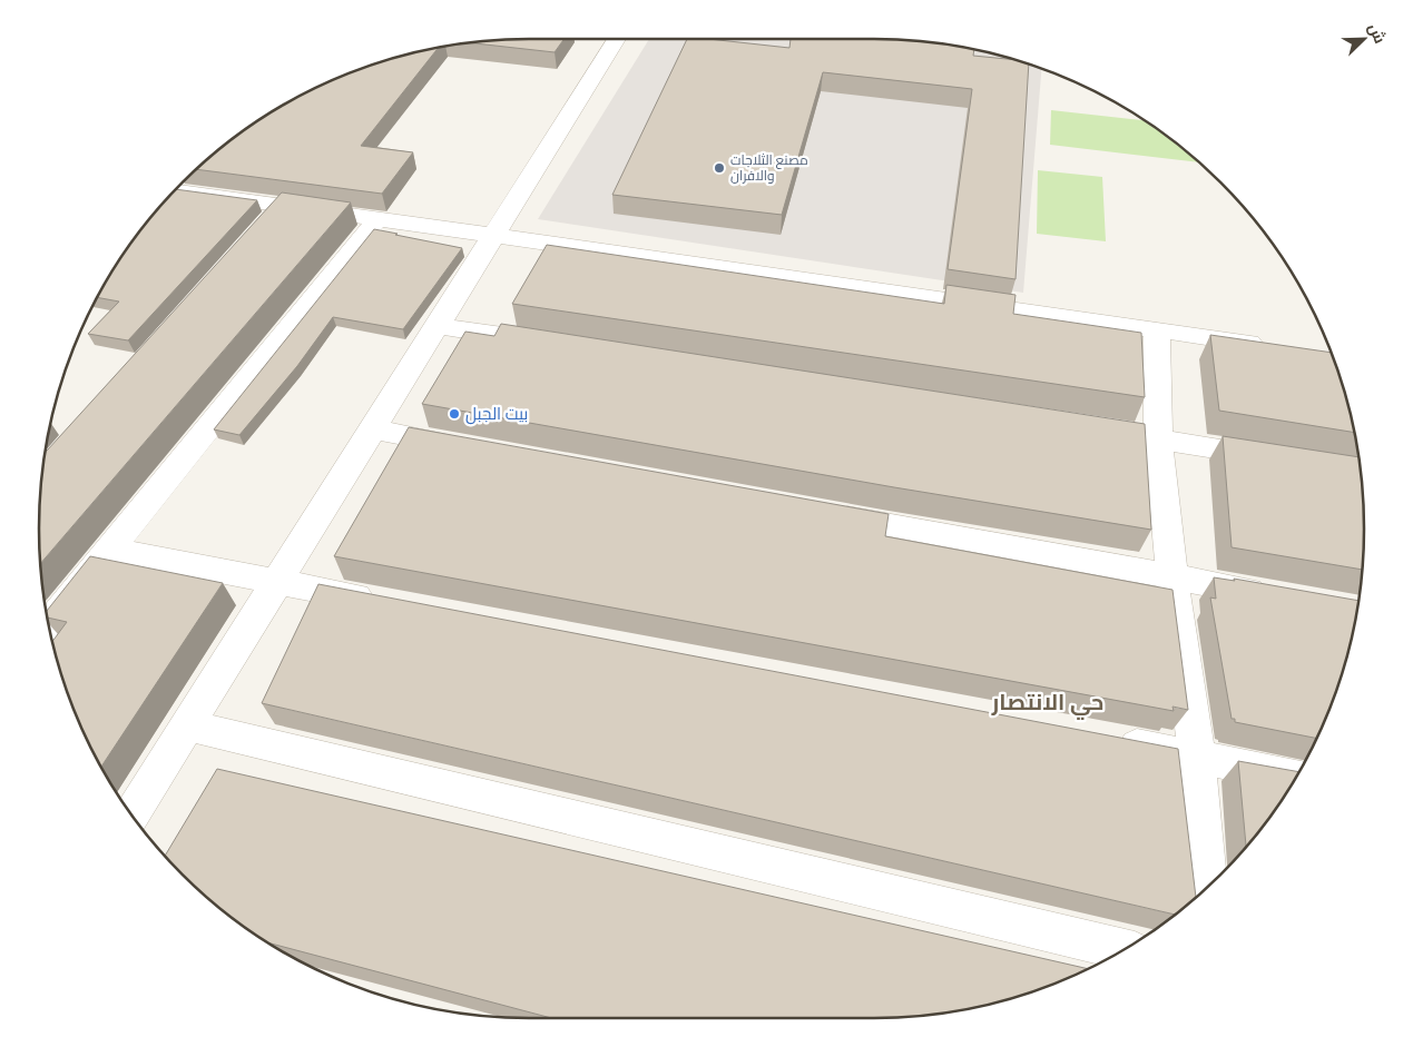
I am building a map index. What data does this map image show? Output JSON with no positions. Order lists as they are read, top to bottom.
{
  "districts": ["حي الانتصار"],
  "places": ["مصنع الثلاجات والافران", "بيت الجبل"],
  "north": "top right"
}
